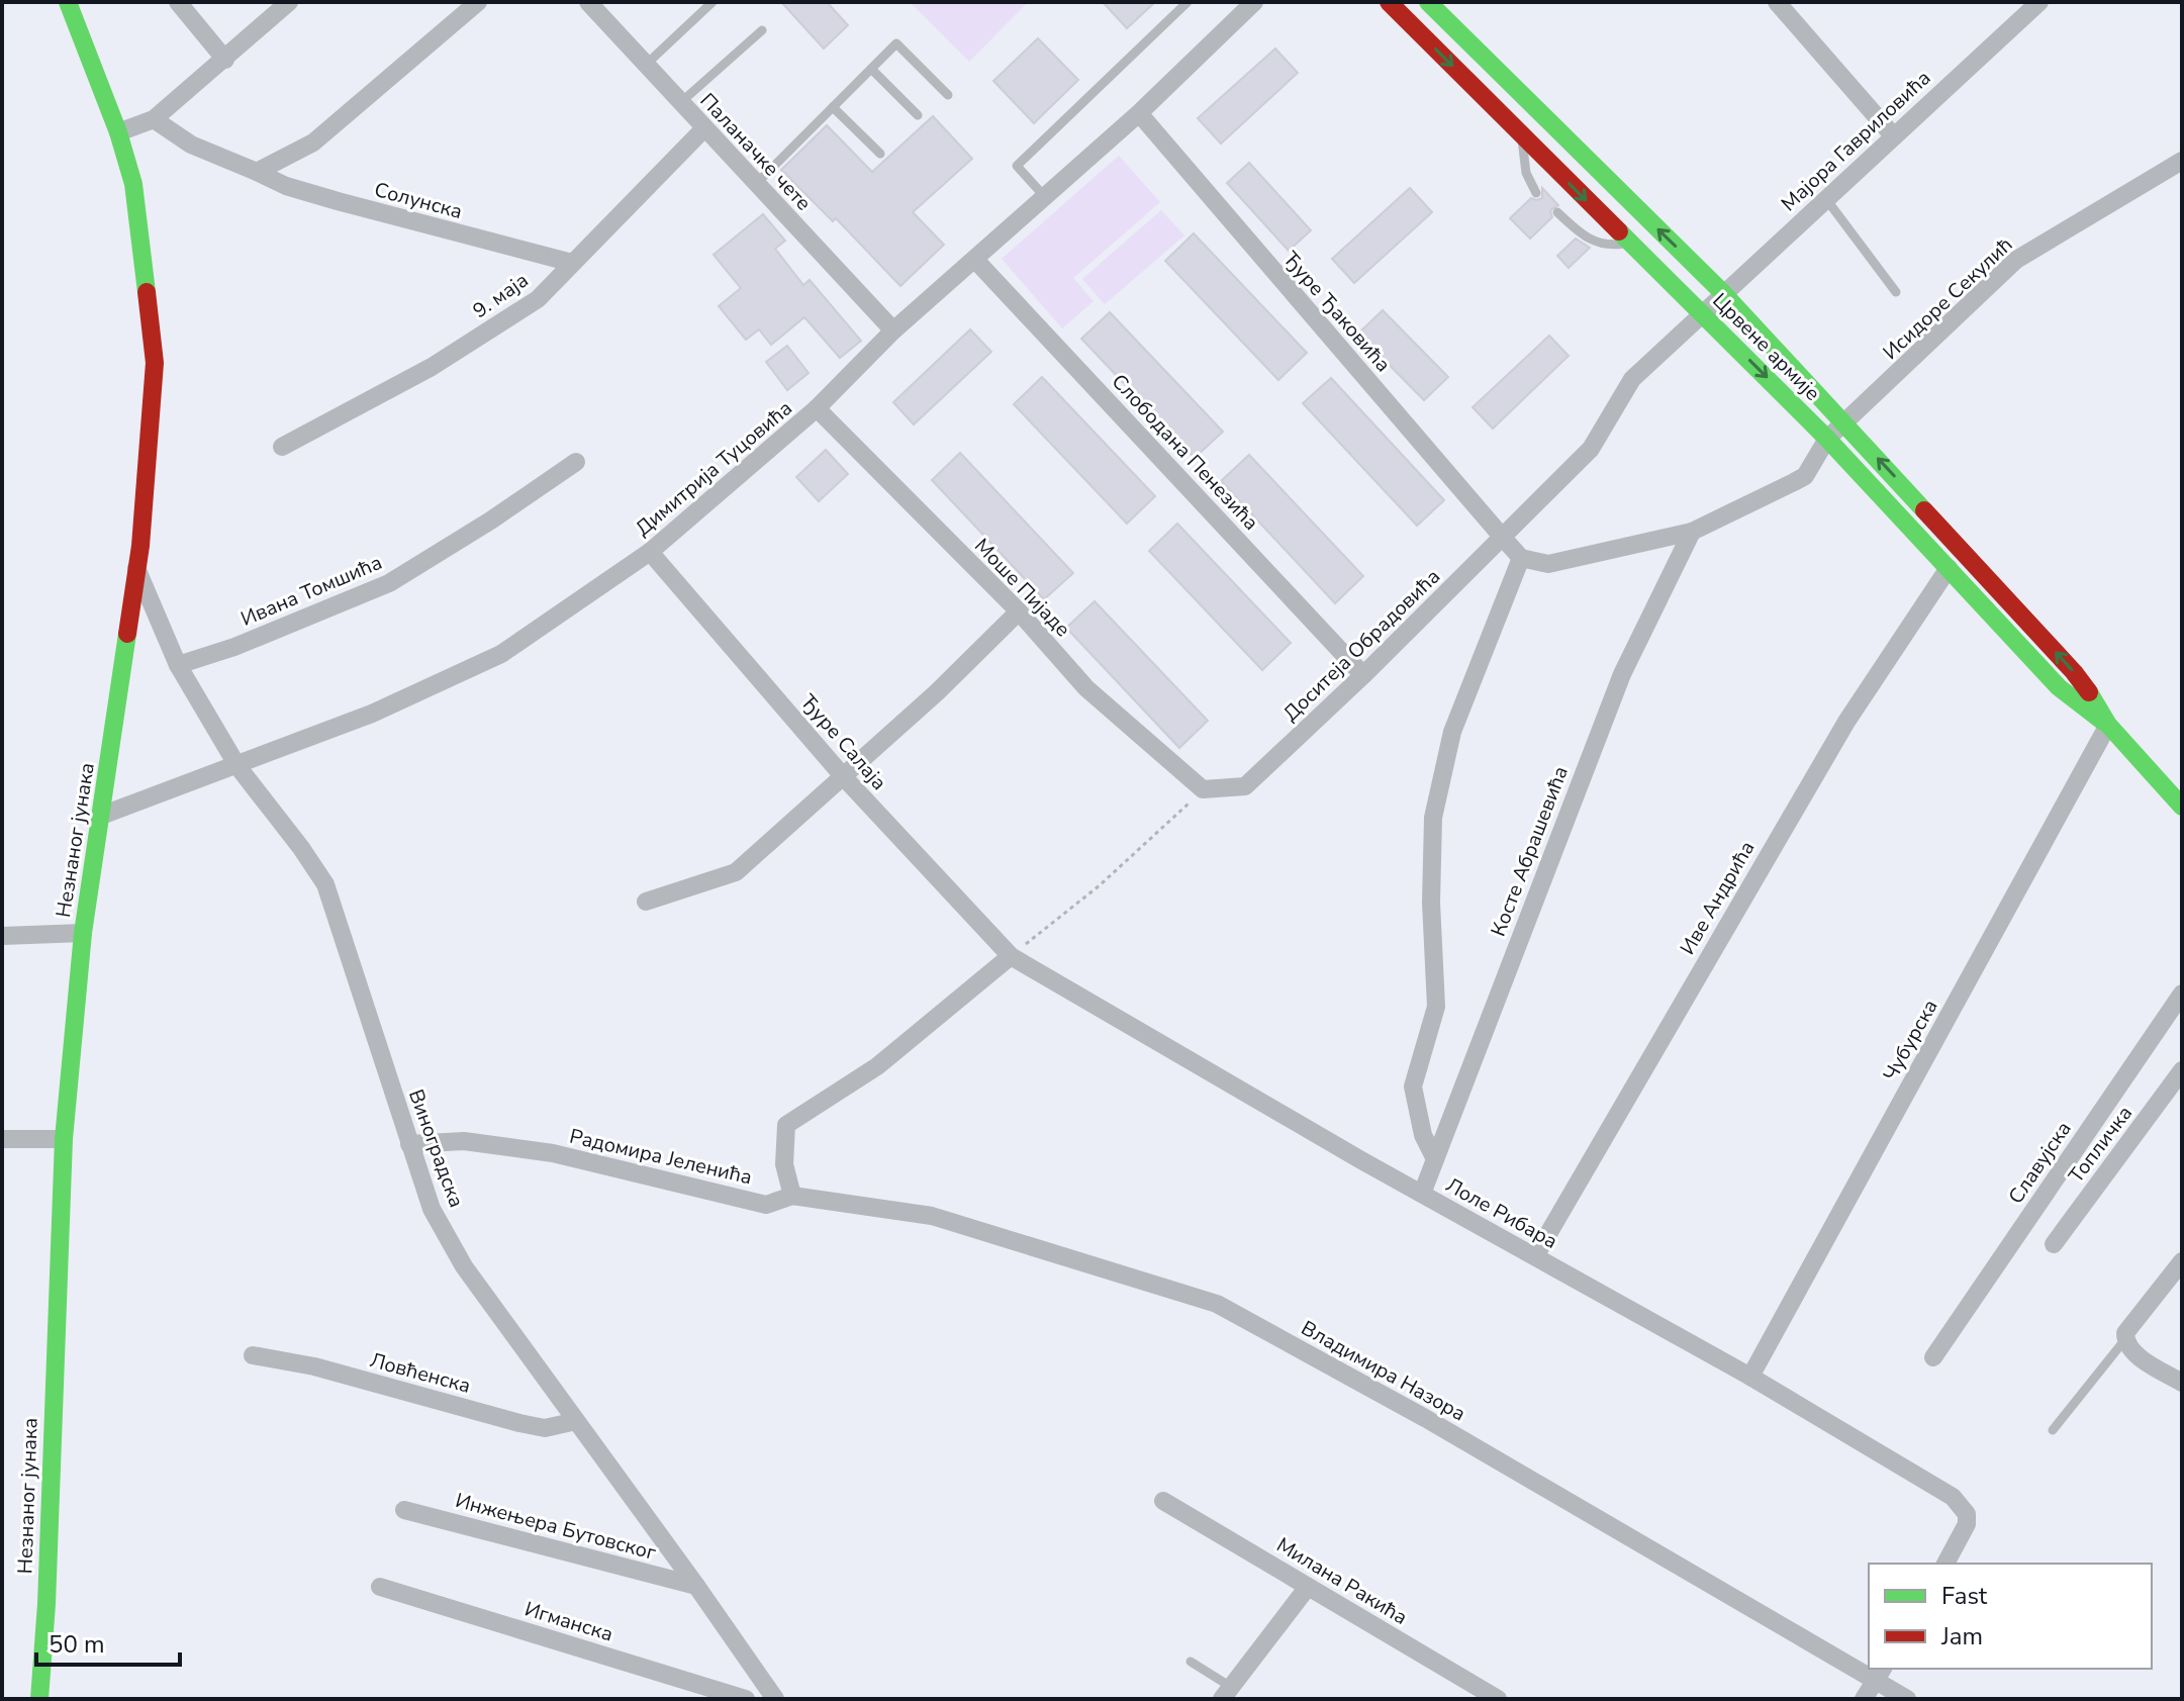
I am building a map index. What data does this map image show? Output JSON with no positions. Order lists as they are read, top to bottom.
{
  "streets": {
    "main road": ["Црвене армије", "Незнаног јунака"],
    "street": [
      "Мајора Гавриловића",
      "Паланачке чете",
      "Солунска",
      "9. маја",
      "Исидоре Секулић",
      "Ђуре Ђаковића",
      "Слободана Пенезића",
      "Димитрија Туцовића",
      "Моше Пијаде",
      "Ивана Томшића",
      "Доситеја Обрадовића",
      "Ђуре Салаја",
      "Косте Абрашевића",
      "Иве Андрића",
      "Чубурска",
      "Топличка",
      "Виноградска",
      "Радомира Јеленића",
      "Славујска",
      "Лоле Рибара",
      "Владимира Назора",
      "Ловћенска",
      "Инжењера Бутовског",
      "Милана Ракића",
      "Игманска"
    ]
  },
  "crossings": [
    ["Мајора Гавриловића", "Црвене армије"],
    ["Мајора Гавриловића", "Доситеја Обрадовића"],
    ["Паланачке чете", "9. маја"],
    ["Паланачке чете", "Димитрија Туцовића"],
    ["Солунска", "9. маја"],
    ["Исидоре Секулић", "Црвене армије"],
    ["Ђуре Ђаковића", "Димитрија Туцовића"],
    ["Ђуре Ђаковића", "Доситеја Обрадовића"],
    ["Црвене армије", "Доситеја Обрадовића"],
    ["Црвене армије", "Иве Андрића"],
    ["Црвене армије", "Чубурска"],
    ["Слободана Пенезића", "Димитрија Туцовића"],
    ["Слободана Пенезића", "Доситеја Обрадовића"],
    ["Димитрија Туцовића", "Моше Пијаде"],
    ["Димитрија Туцовића", "Ђуре Салаја"],
    ["Димитрија Туцовића", "Незнаног јунака"],
    ["Димитрија Туцовића", "Виноградска"],
    ["Моше Пијаде", "Доситеја Обрадовића"],
    ["Ивана Томшића", "Виноградска"],
    ["Ђуре Салаја", "Радомира Јеленића"],
    ["Ђуре Салаја", "Лоле Рибара"],
    ["Незнаног јунака", "Виноградска"],
    ["Косте Абрашевића", "Лоле Рибара"],
    ["Иве Андрића", "Лоле Рибара"],
    ["Чубурска", "Лоле Рибара"],
    ["Виноградска", "Радомира Јеленића"],
    ["Виноградска", "Ловћенска"],
    ["Виноградска", "Инжењера Бутовског"],
    ["Радомира Јеленића", "Лоле Рибара"],
    ["Радомира Јеленића", "Владимира Назора"]
  ],
  "legend": ["Fast", "Jam"],
  "scale_bar": "50 m"
}
